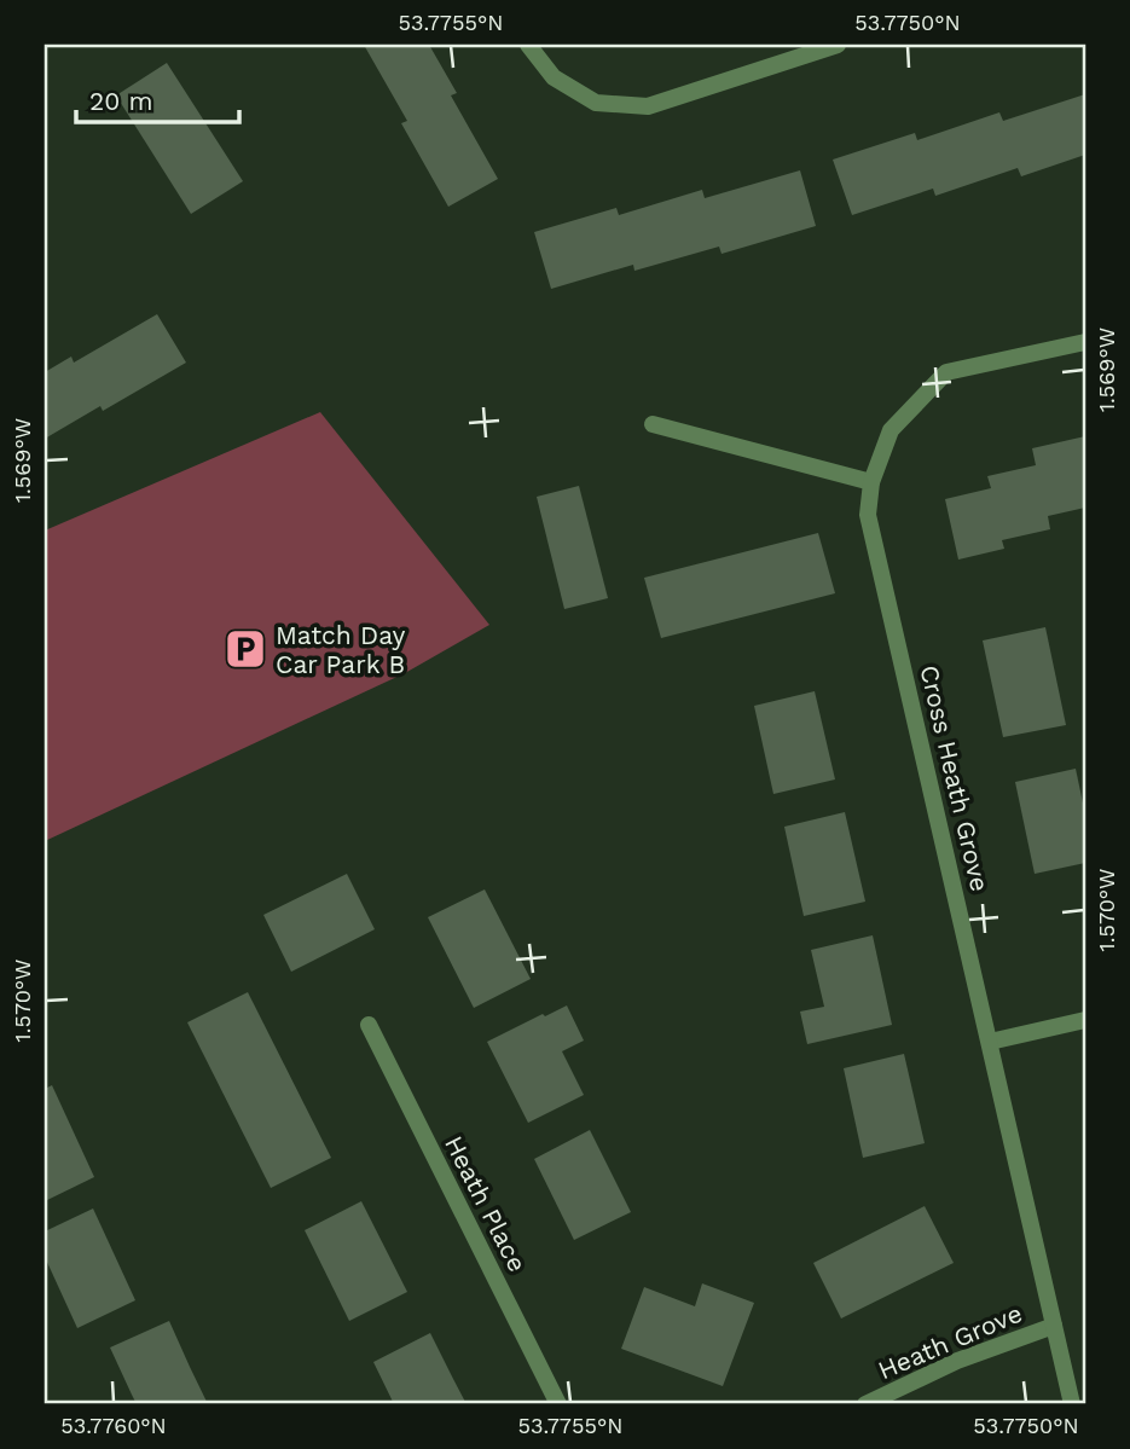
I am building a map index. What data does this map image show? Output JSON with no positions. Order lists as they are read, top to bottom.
{
  "streets": {
    "street": ["Cross Heath Grove", "Heath Place", "Heath Grove"]
  },
  "crossings": [
    ["Cross Heath Grove", "Heath Grove"]
  ],
  "places": {
    "parking": ["Match Day Car Park B"]
  },
  "scale_bar": "20 m",
  "coordinates": [
    "53.7755°N",
    "53.7750°N",
    "1.569°W",
    "1.570°W",
    "53.7760°N"
  ]
}
